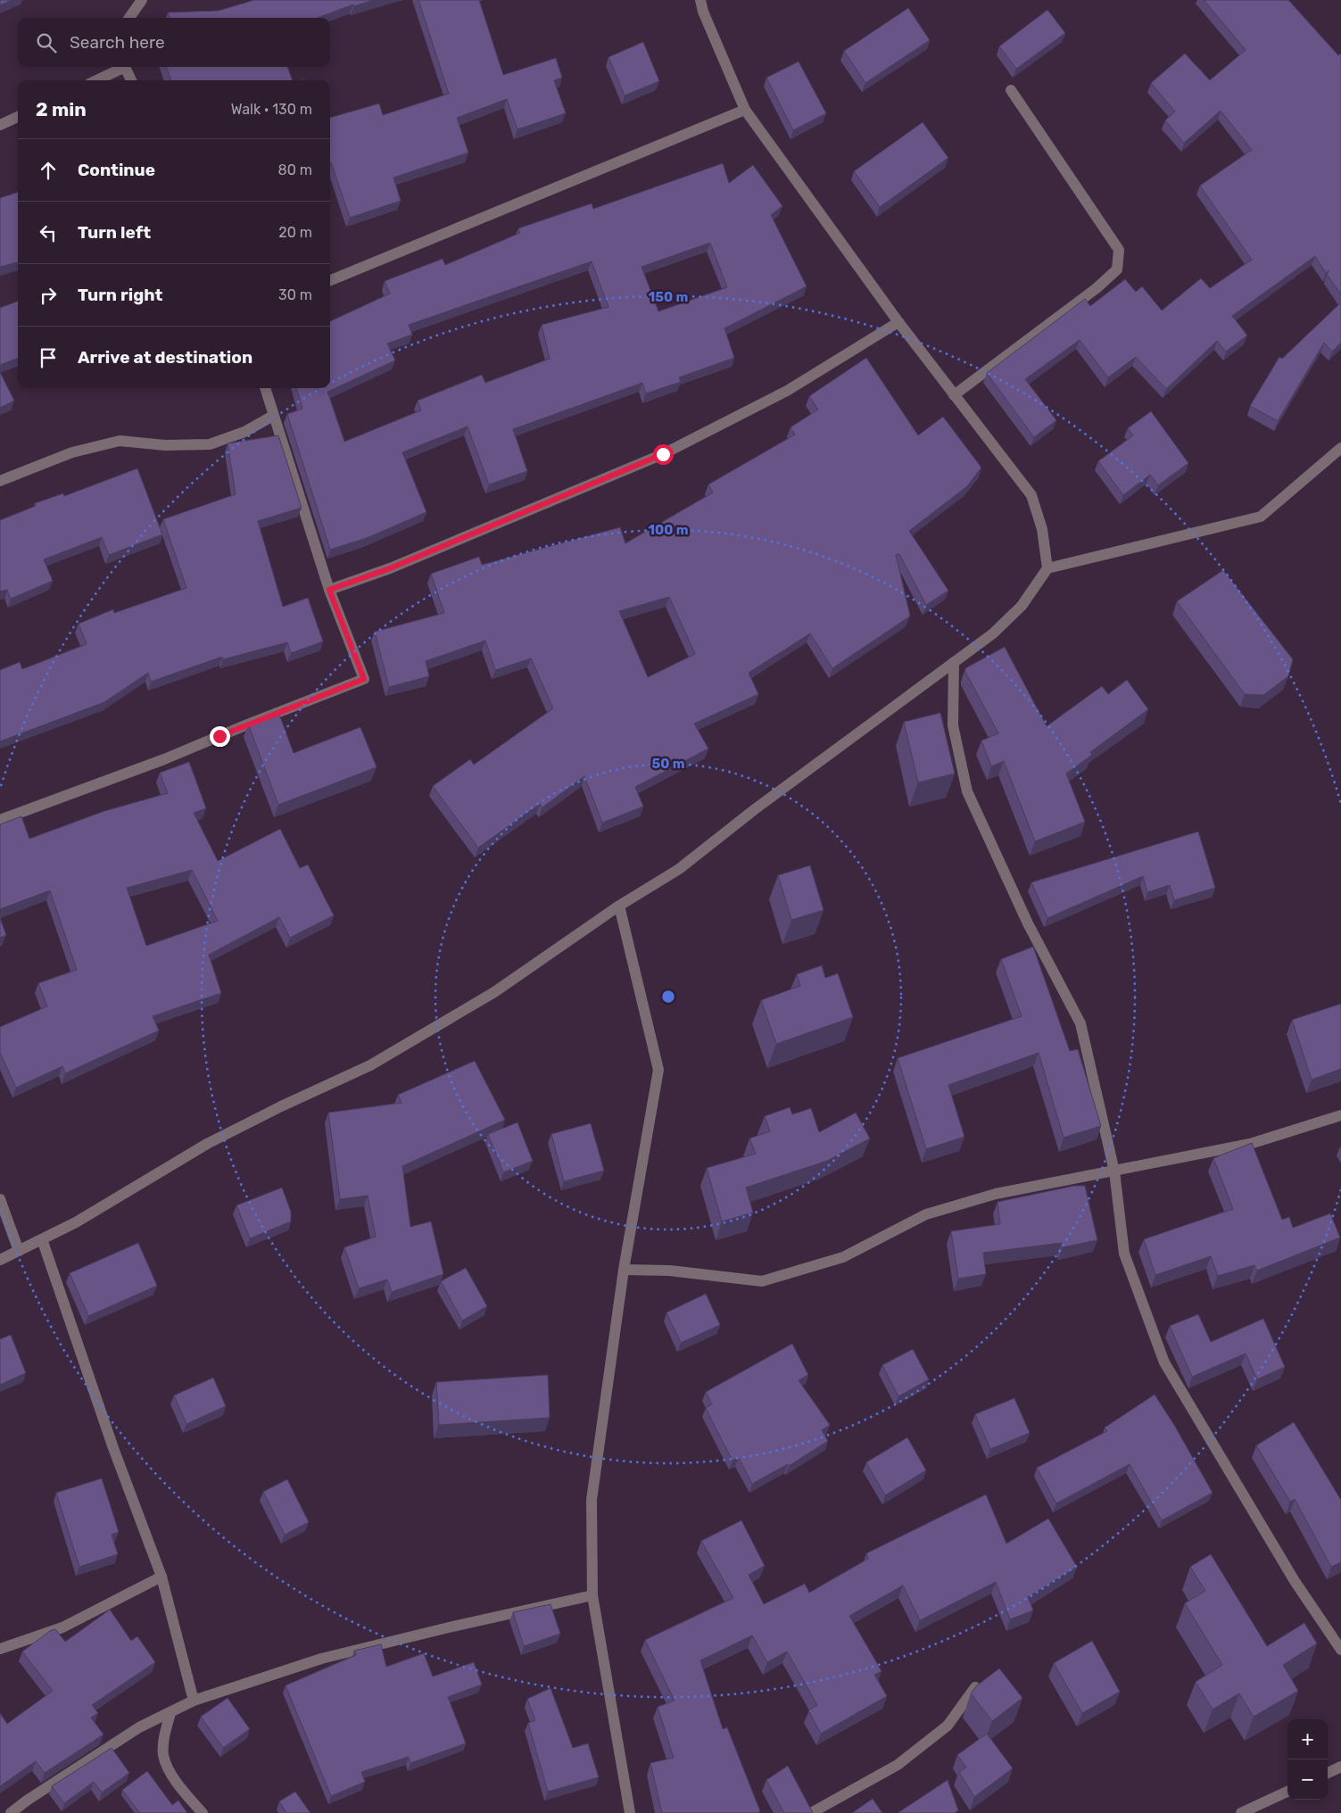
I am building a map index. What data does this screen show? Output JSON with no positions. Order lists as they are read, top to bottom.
{
  "page": {
    "search": "Search here",
    "heading": ["2 min", "Walk · 130 m"],
    "list": [
      ["Continue", "80 m"],
      ["Turn left", "20 m"],
      ["Turn right", "30 m"],
      "Arrive at destination"
    ],
    "map_buttons": ["+", "−"]
  },
  "rings": ["150 m", "100 m", "50 m"]
}
